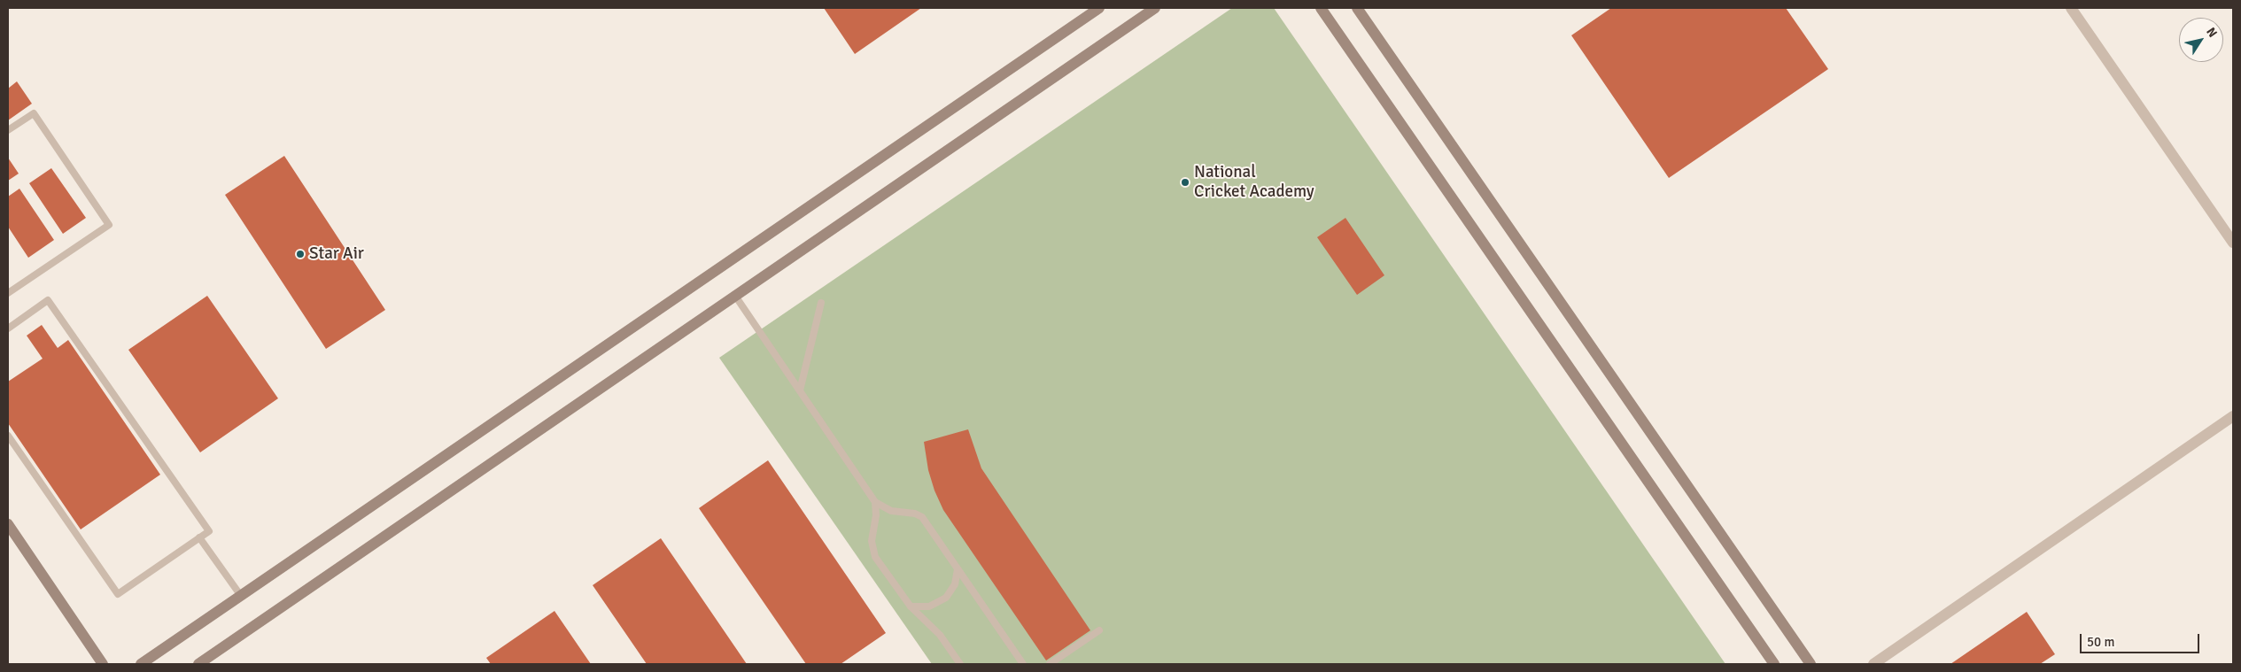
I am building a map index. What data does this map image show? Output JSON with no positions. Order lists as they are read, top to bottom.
{
  "places": ["National Cricket Academy", "Star Air"],
  "scale_bar": "50 m",
  "north": "top right"
}
